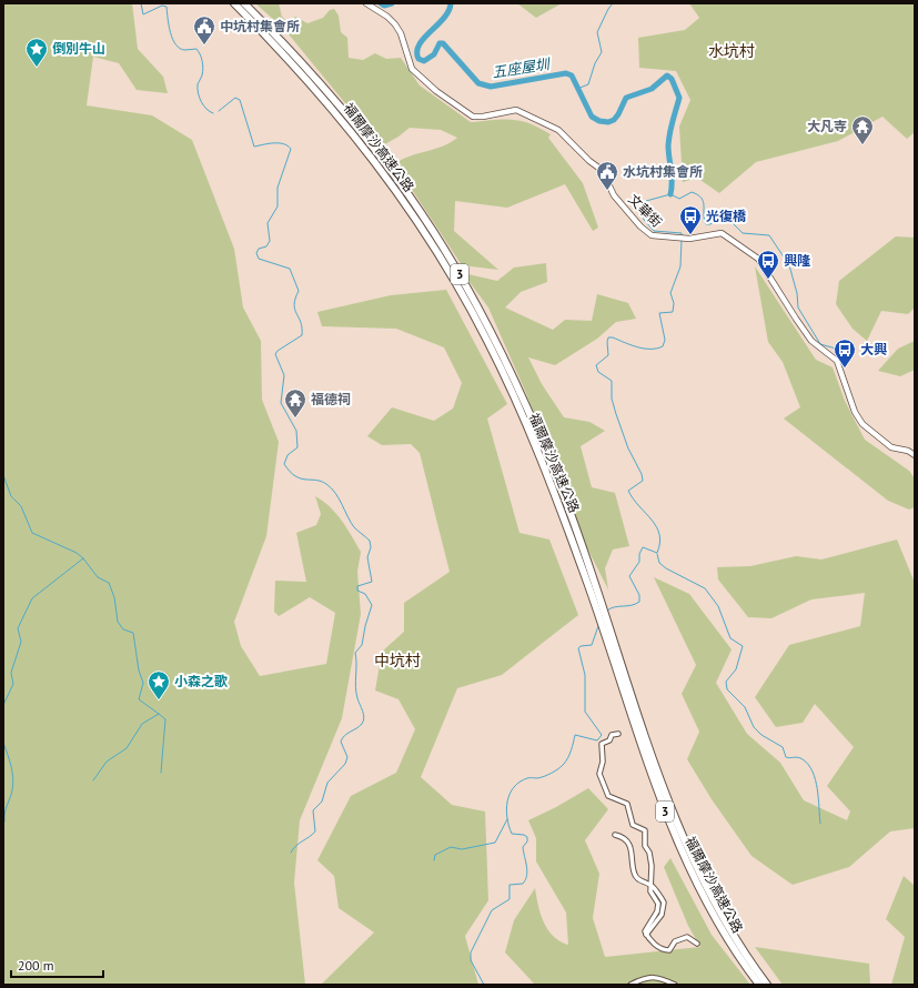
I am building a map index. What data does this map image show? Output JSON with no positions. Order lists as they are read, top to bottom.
{
  "streets": {
    "highway": ["福爾摩沙高速公路", "3"],
    "street": ["文華街"]
  },
  "districts": ["水坑村", "中坑村"],
  "water": ["五座屋圳"],
  "places": {
    "public building": ["中坑村集會所", "水坑村集會所"],
    "place": ["倒別牛山", "小森之歌"],
    "temple": ["大凡寺", "福德祠"],
    "bus stop": ["光復橋", "興隆", "大興"]
  },
  "scale_bar": "200 m"
}
